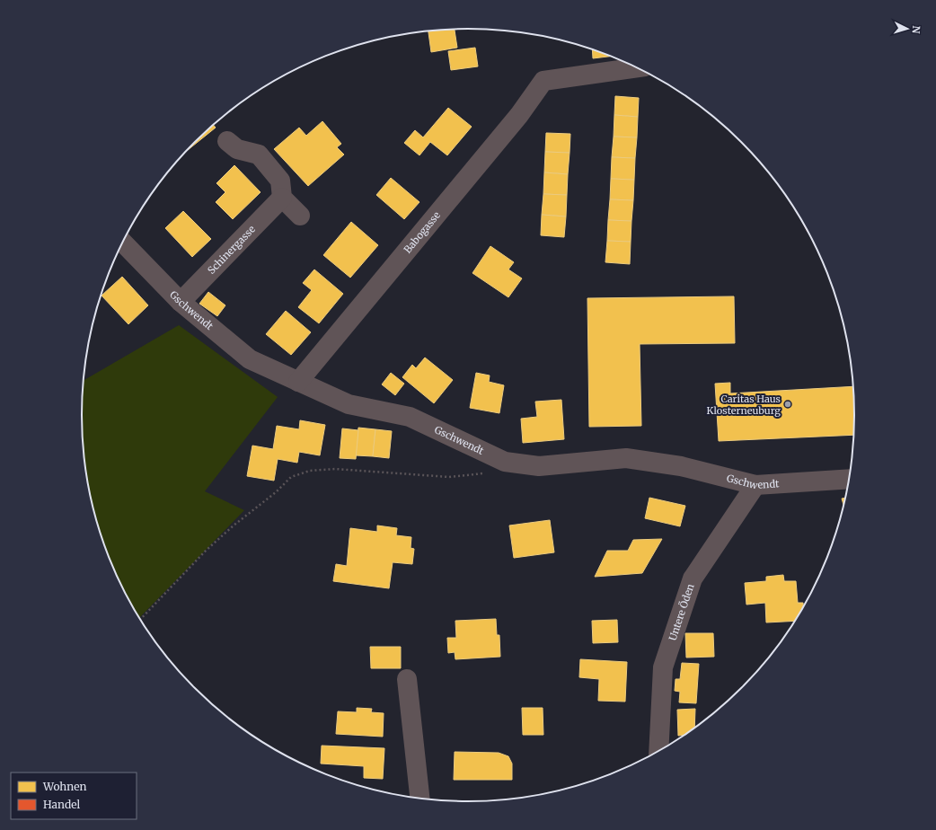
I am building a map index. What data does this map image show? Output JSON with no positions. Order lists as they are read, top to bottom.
{
  "streets": {
    "street": [
      "Babogasse",
      "Schinergasse",
      "Gschwendt",
      "Untere Öden"
    ]
  },
  "crossings": [
    ["Babogasse", "Gschwendt"],
    ["Schinergasse", "Gschwendt"],
    ["Gschwendt", "Untere Öden"]
  ],
  "places": ["Caritas Haus Klosterneuburg"],
  "legend": ["Wohnen", "Handel"],
  "north": "right"
}
